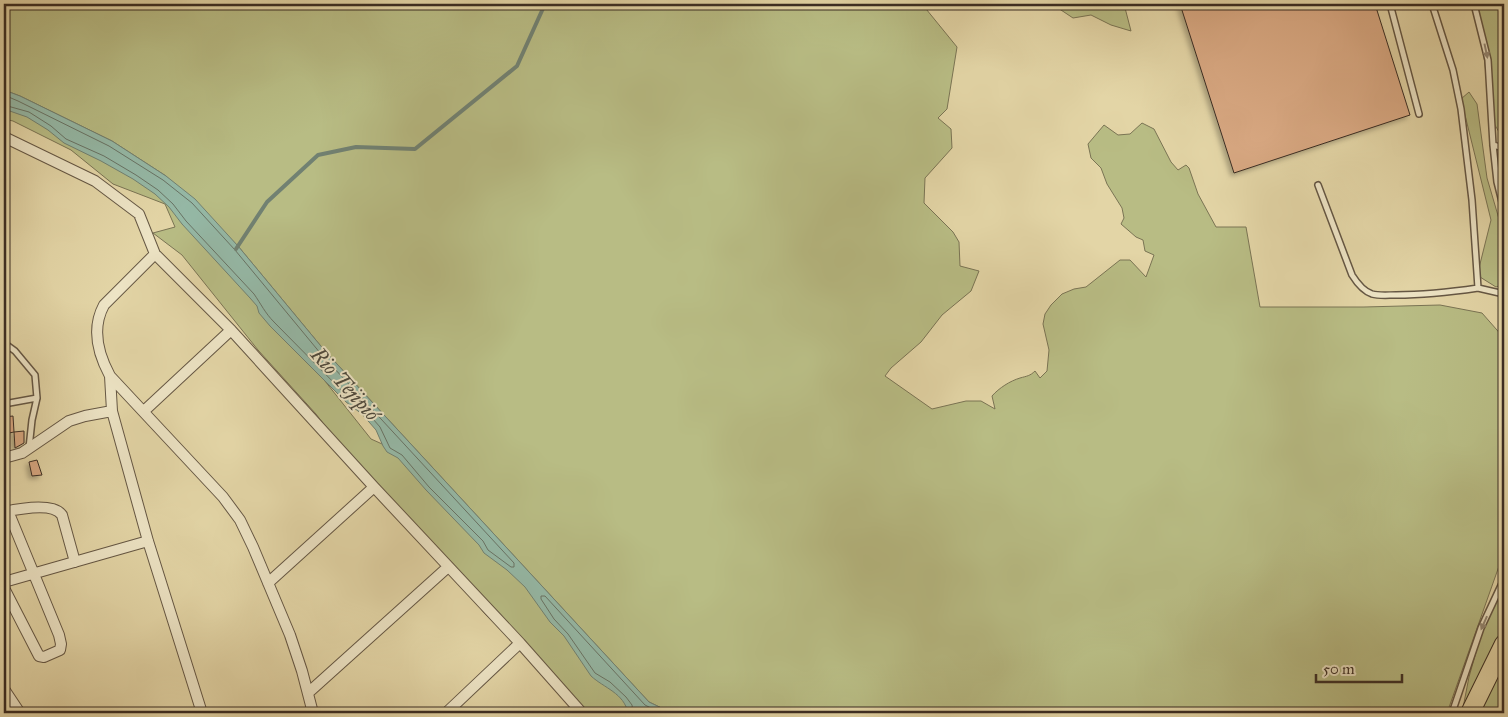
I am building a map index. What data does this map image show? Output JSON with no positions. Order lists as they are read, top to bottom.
{
  "water": ["Rio Tejipió"],
  "scale_bar": "50 m"
}
